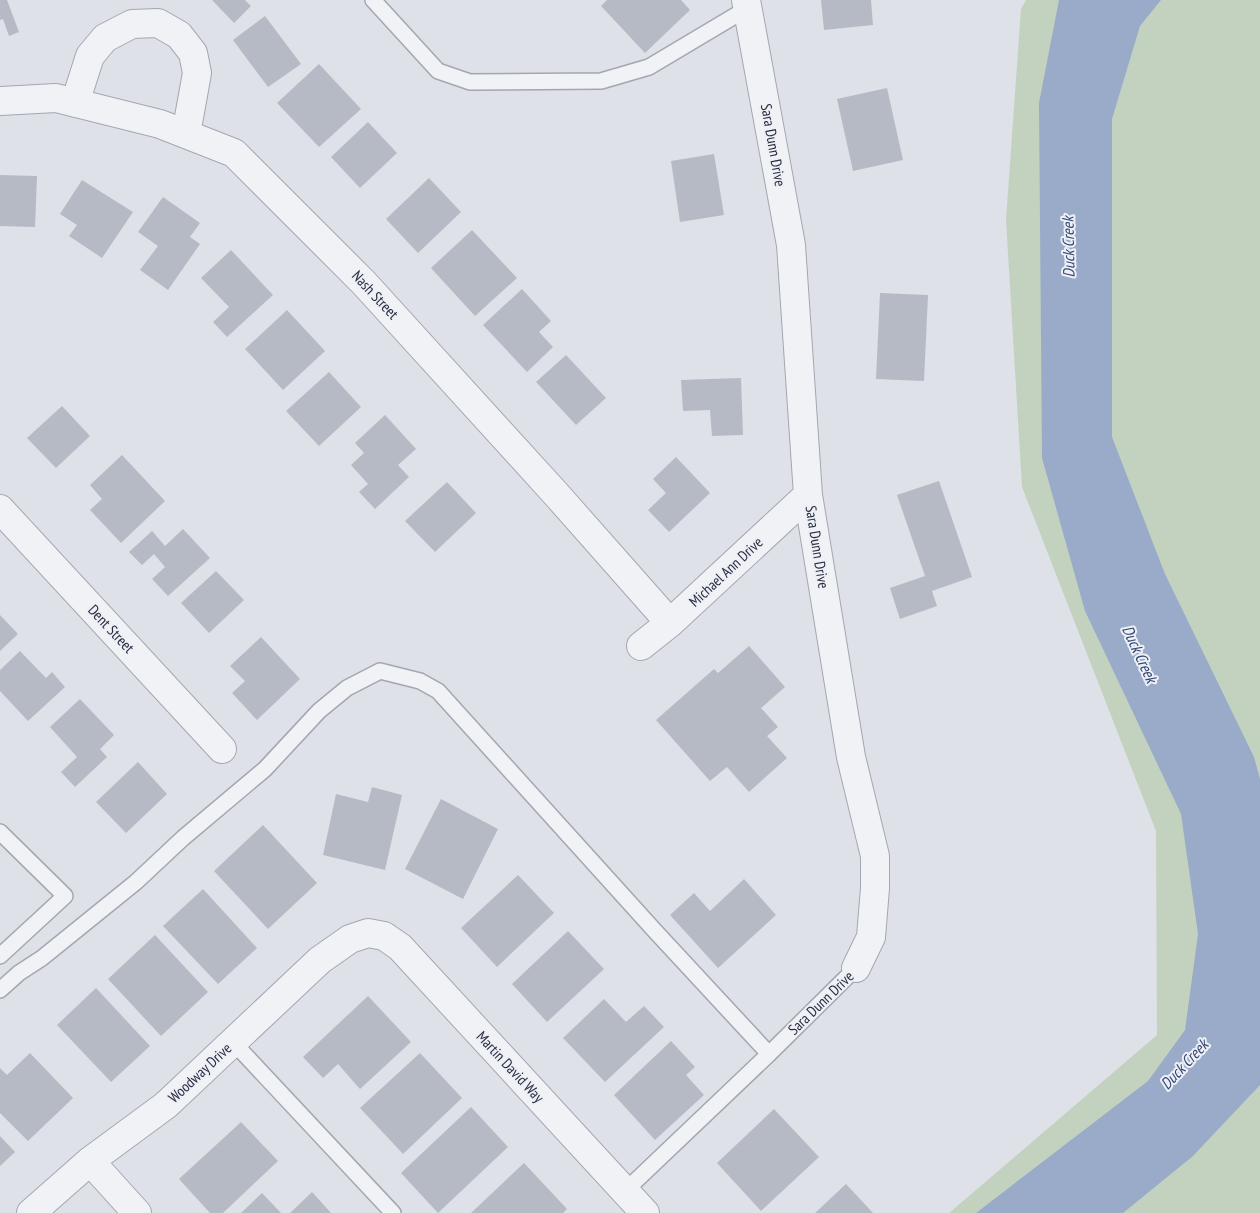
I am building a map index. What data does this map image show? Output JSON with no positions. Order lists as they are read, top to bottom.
{
  "streets": {
    "street": [
      "Sara Dunn Drive",
      "Nash Street",
      "Michael Ann Drive",
      "Dent Street",
      "Martin David Way",
      "Woodway Drive"
    ]
  },
  "crossings": [
    ["Sara Dunn Drive", "Michael Ann Drive"],
    ["Sara Dunn Drive", "Martin David Way"],
    ["Nash Street", "Michael Ann Drive"],
    ["Martin David Way", "Woodway Drive"]
  ],
  "water": ["Duck Creek"]
}
